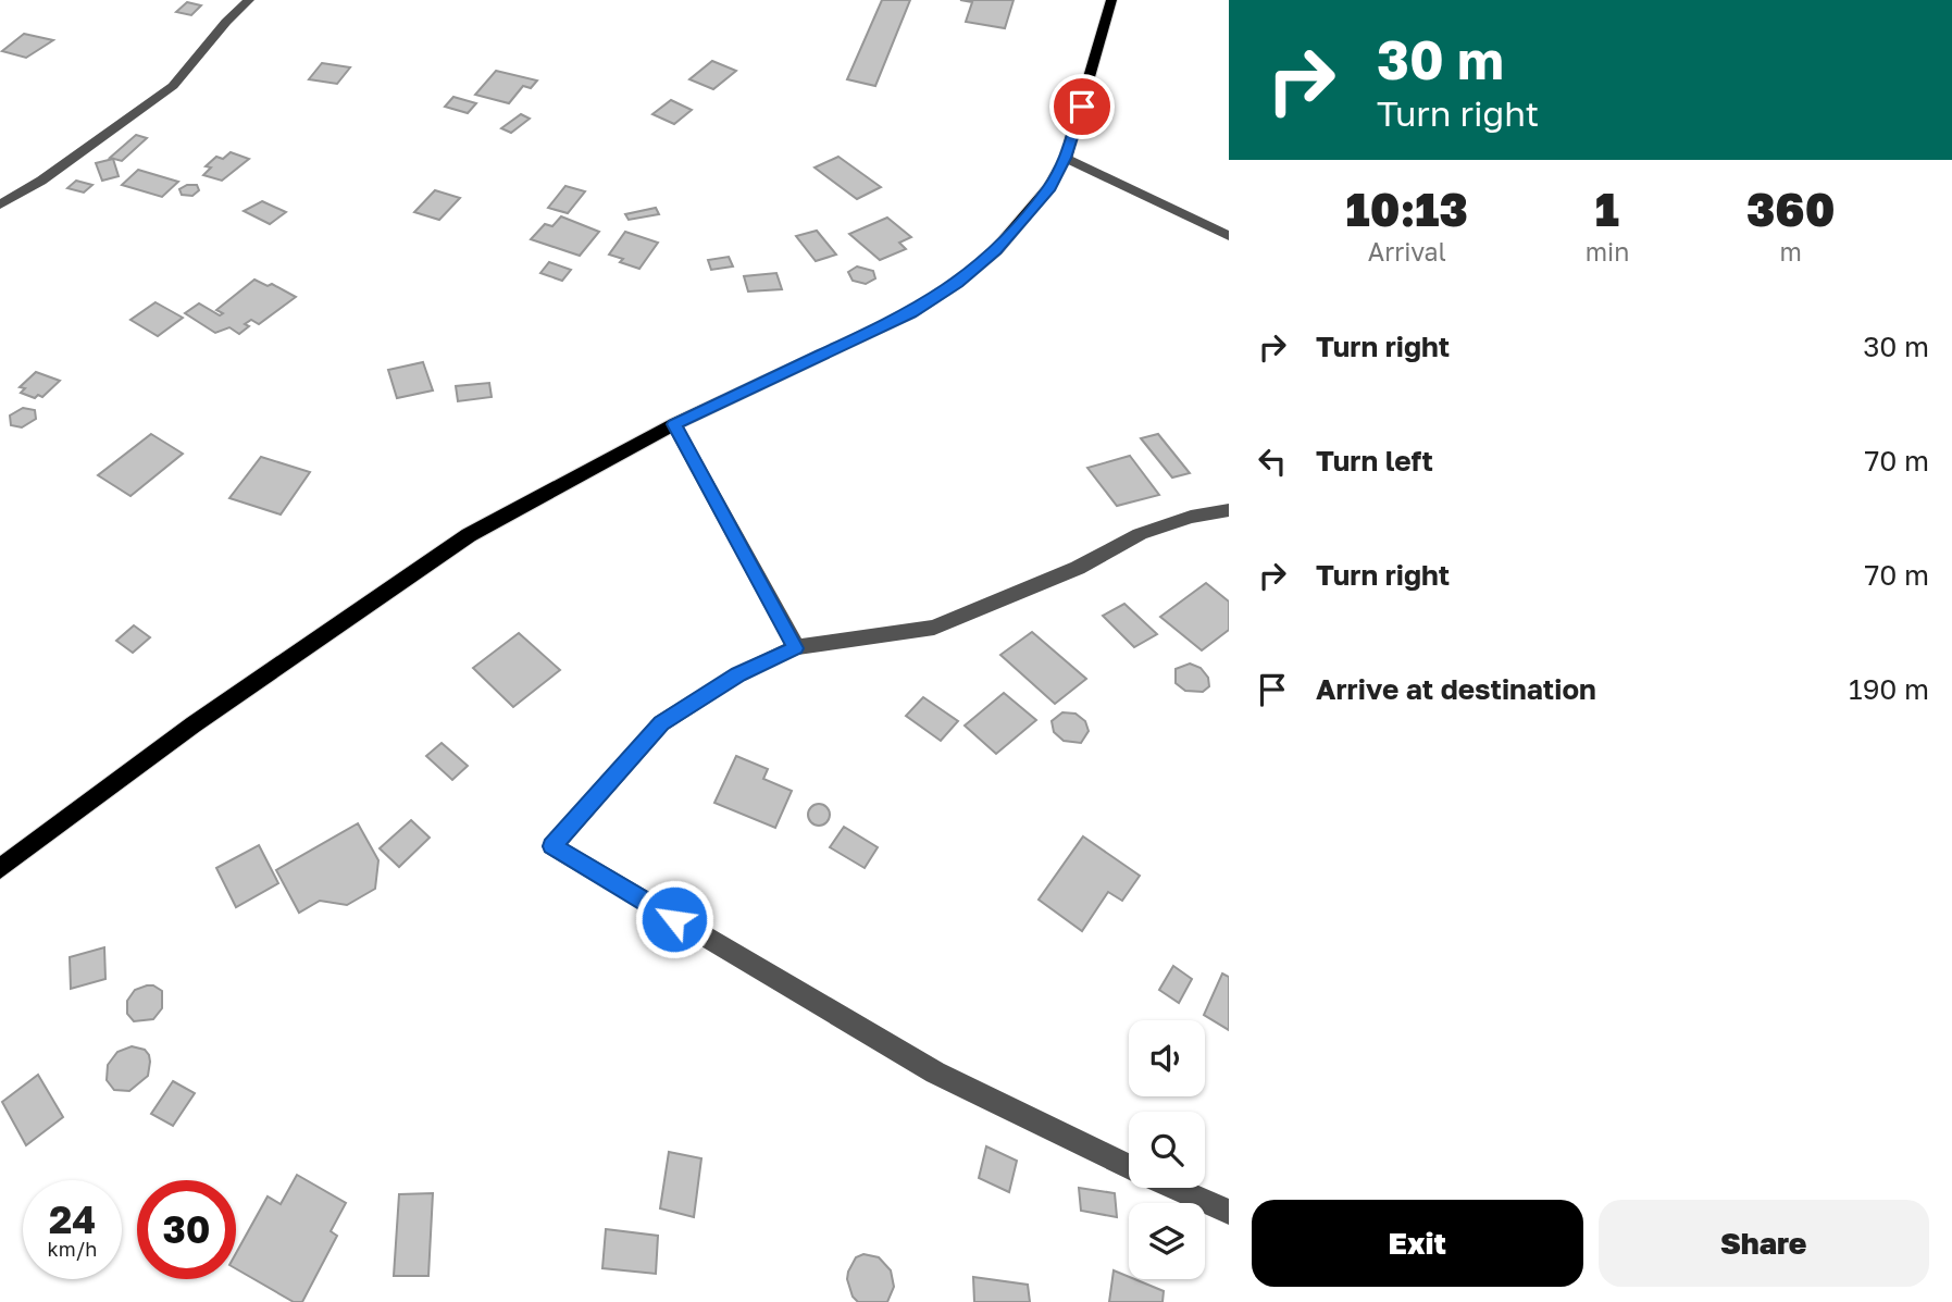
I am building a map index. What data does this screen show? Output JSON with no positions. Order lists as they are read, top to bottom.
{
  "page": {
    "turn": ["30 m", "Turn right"],
    "eta": [
      "10:13",
      "Arrival",
      "1",
      "min",
      "360",
      "m"
    ],
    "list": [
      {
        "name": "Turn right",
        "value": "30 m"
      },
      {
        "name": "Turn left",
        "value": "70 m"
      },
      {
        "name": "Turn right",
        "value": "70 m"
      },
      {
        "name": "Arrive at destination",
        "value": "190 m"
      }
    ],
    "speed": "24 km/h",
    "limit": "30",
    "buttons": ["Exit", "Share"]
  }
}
